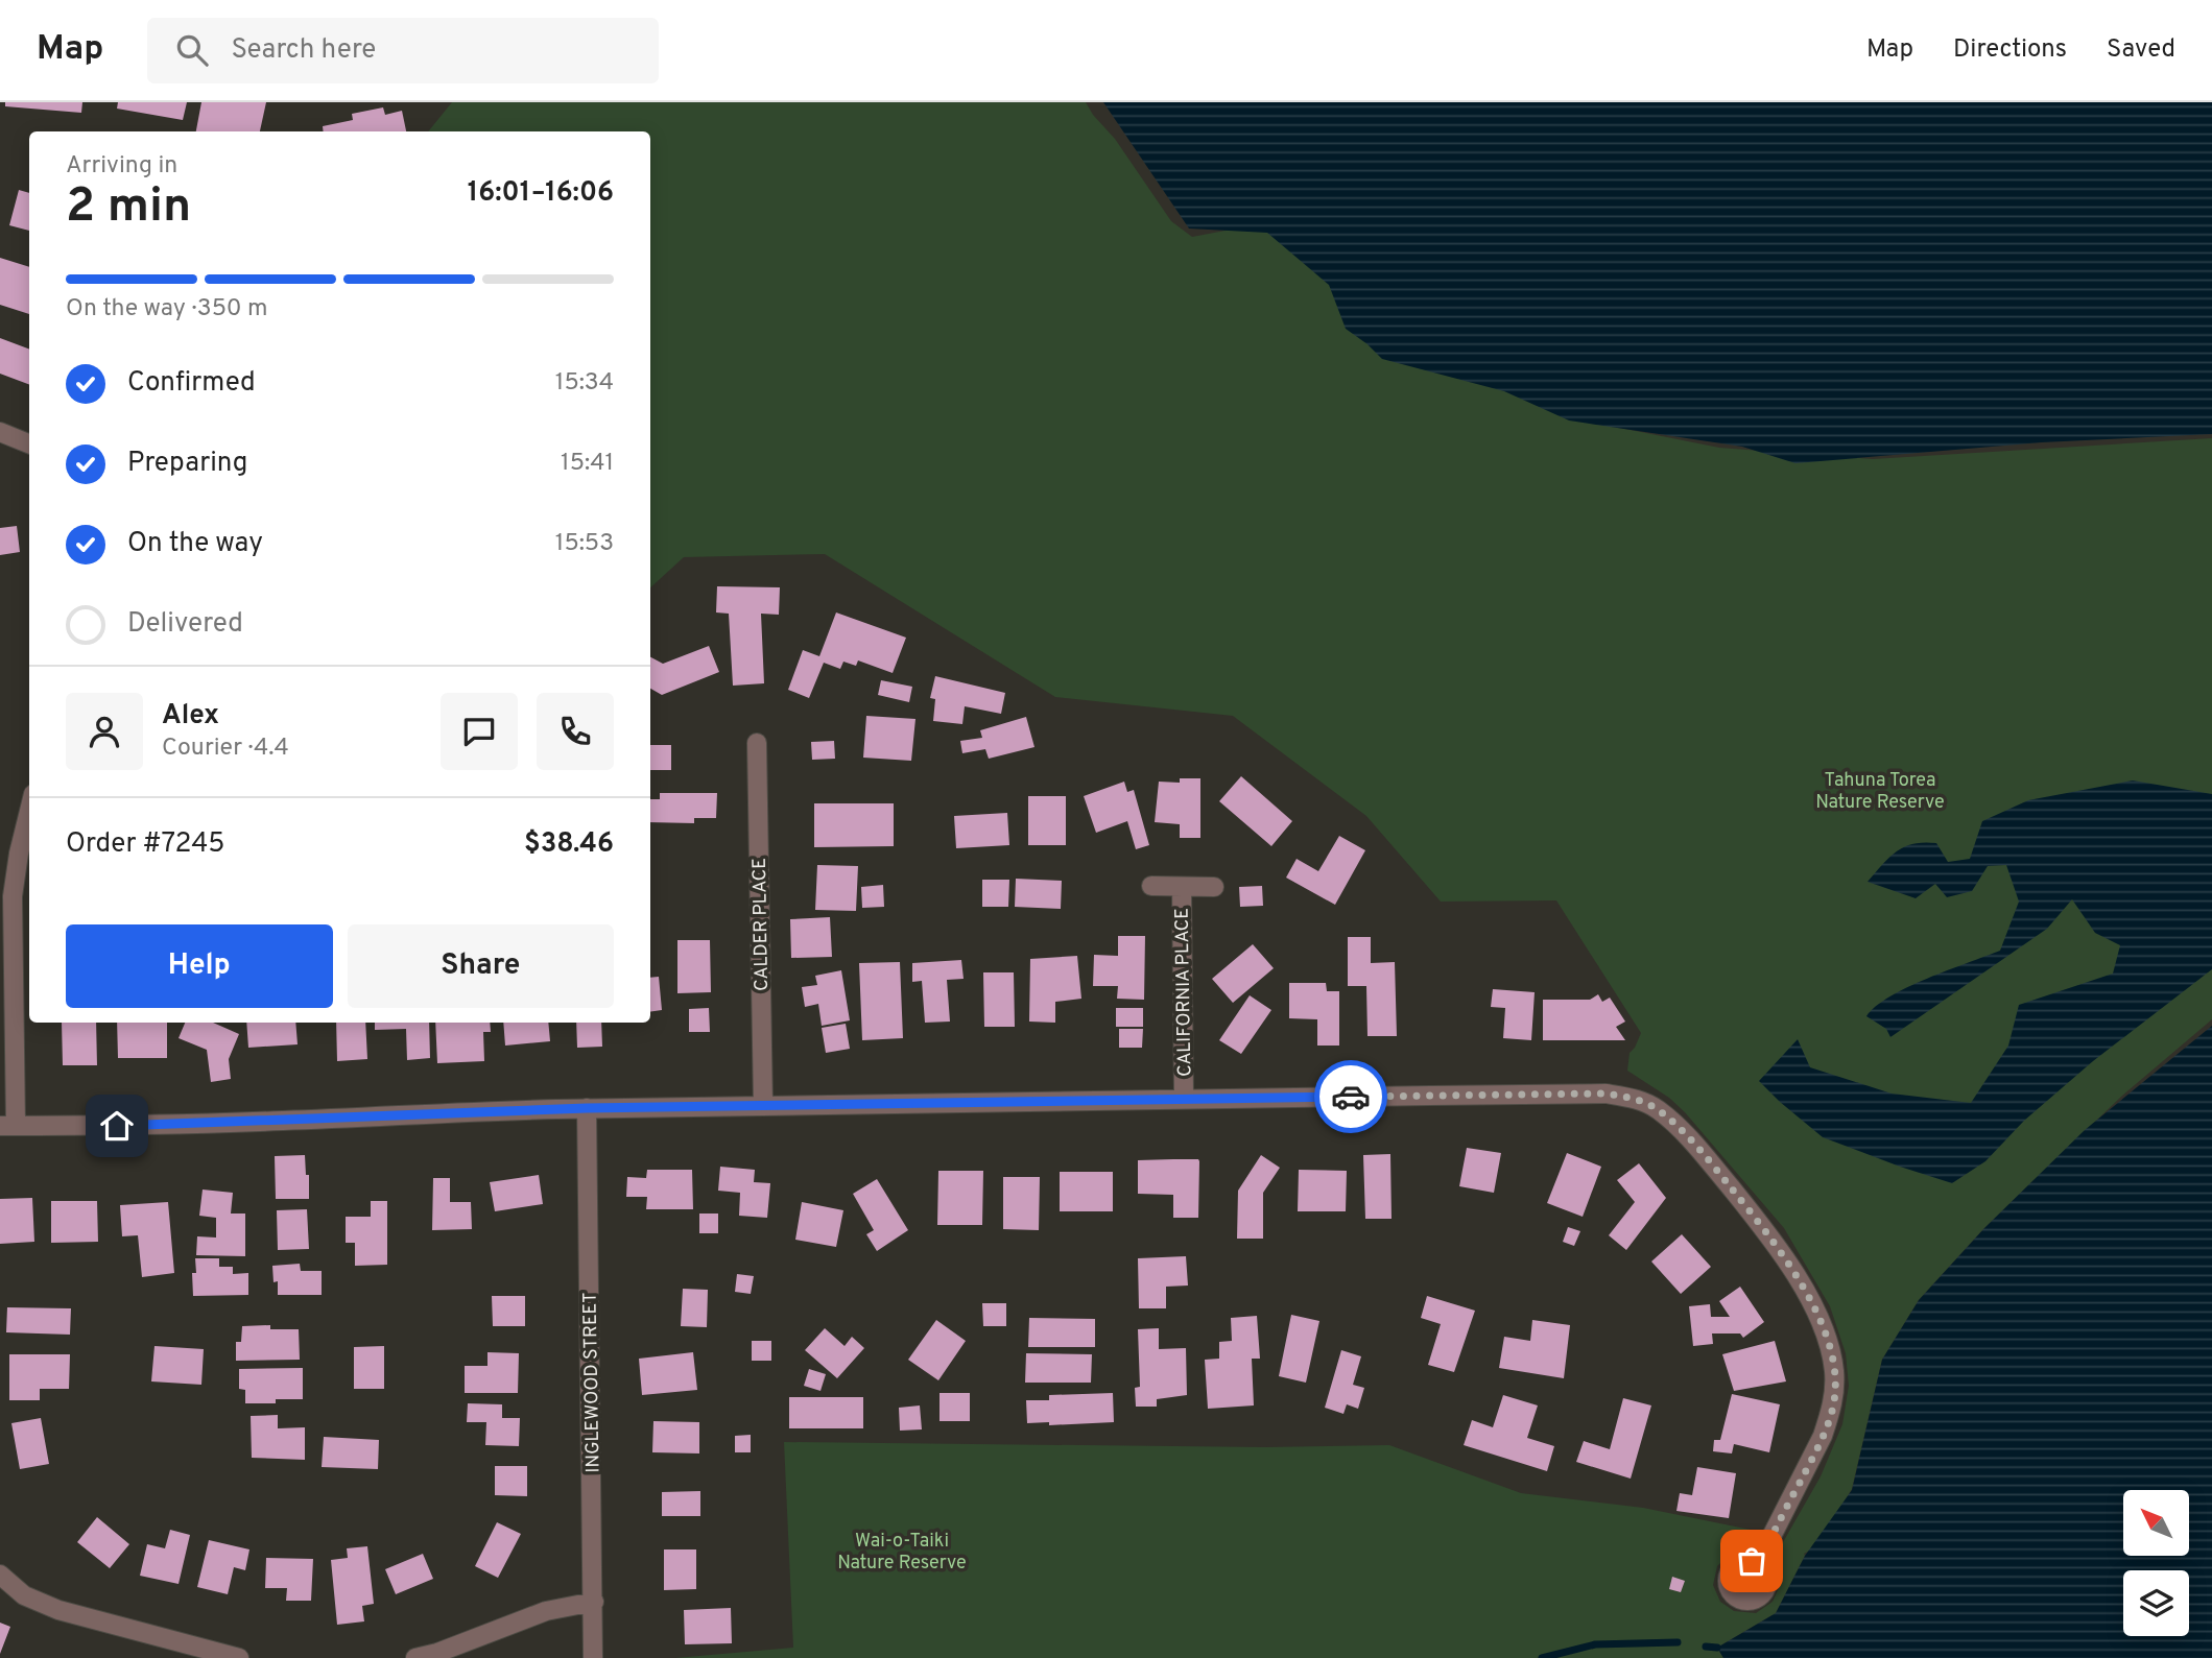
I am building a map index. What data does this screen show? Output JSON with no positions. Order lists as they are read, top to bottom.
{
  "streets": {
    "street": ["CALDER PLACE", "CALIFORNIA PLACE", "INGLEWOOD STREET"]
  },
  "parks": ["Tahuna Torea Nature Reserve", "Wai-o-Taiki Nature Reserve"],
  "north": "top left",
  "page": {
    "header": "Map",
    "search": "Search here",
    "nav": ["Map", "Directions", "Saved"],
    "heading": ["2 min", "Arriving in", "16:01–16:06"],
    "panel": [
      "Alex",
      "Courier · 4.4",
      "Order #7245",
      "$38.46"
    ],
    "bar": "On the way · 350 m",
    "list": [
      ["Confirmed", "15:34"],
      ["Preparing", "15:41"],
      ["On the way", "15:53"],
      "Delivered"
    ],
    "buttons": ["Help", "Share"]
  }
}
